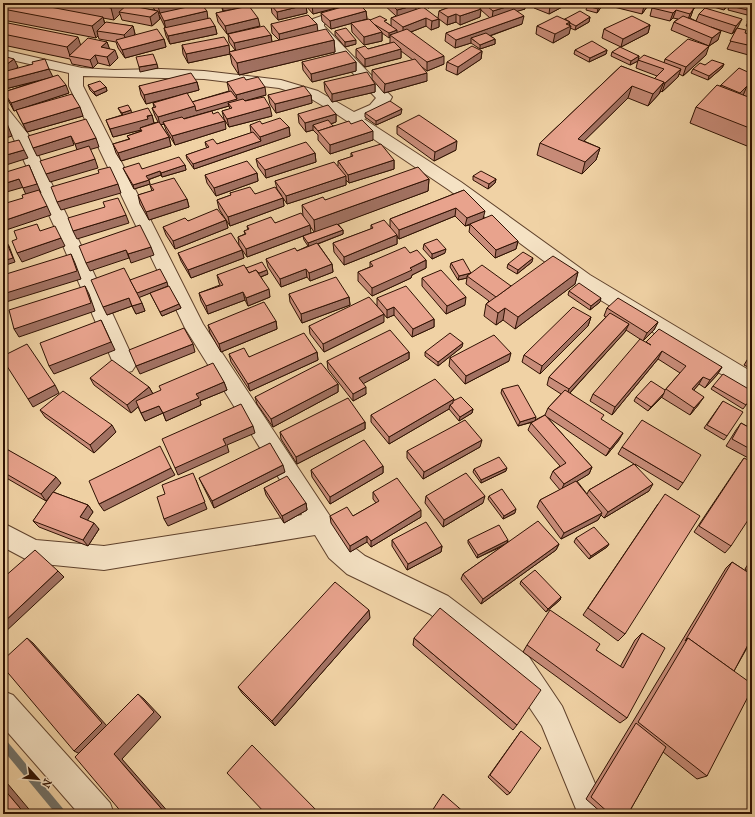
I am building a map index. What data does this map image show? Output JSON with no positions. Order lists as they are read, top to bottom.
{
  "north": "bottom right"
}
